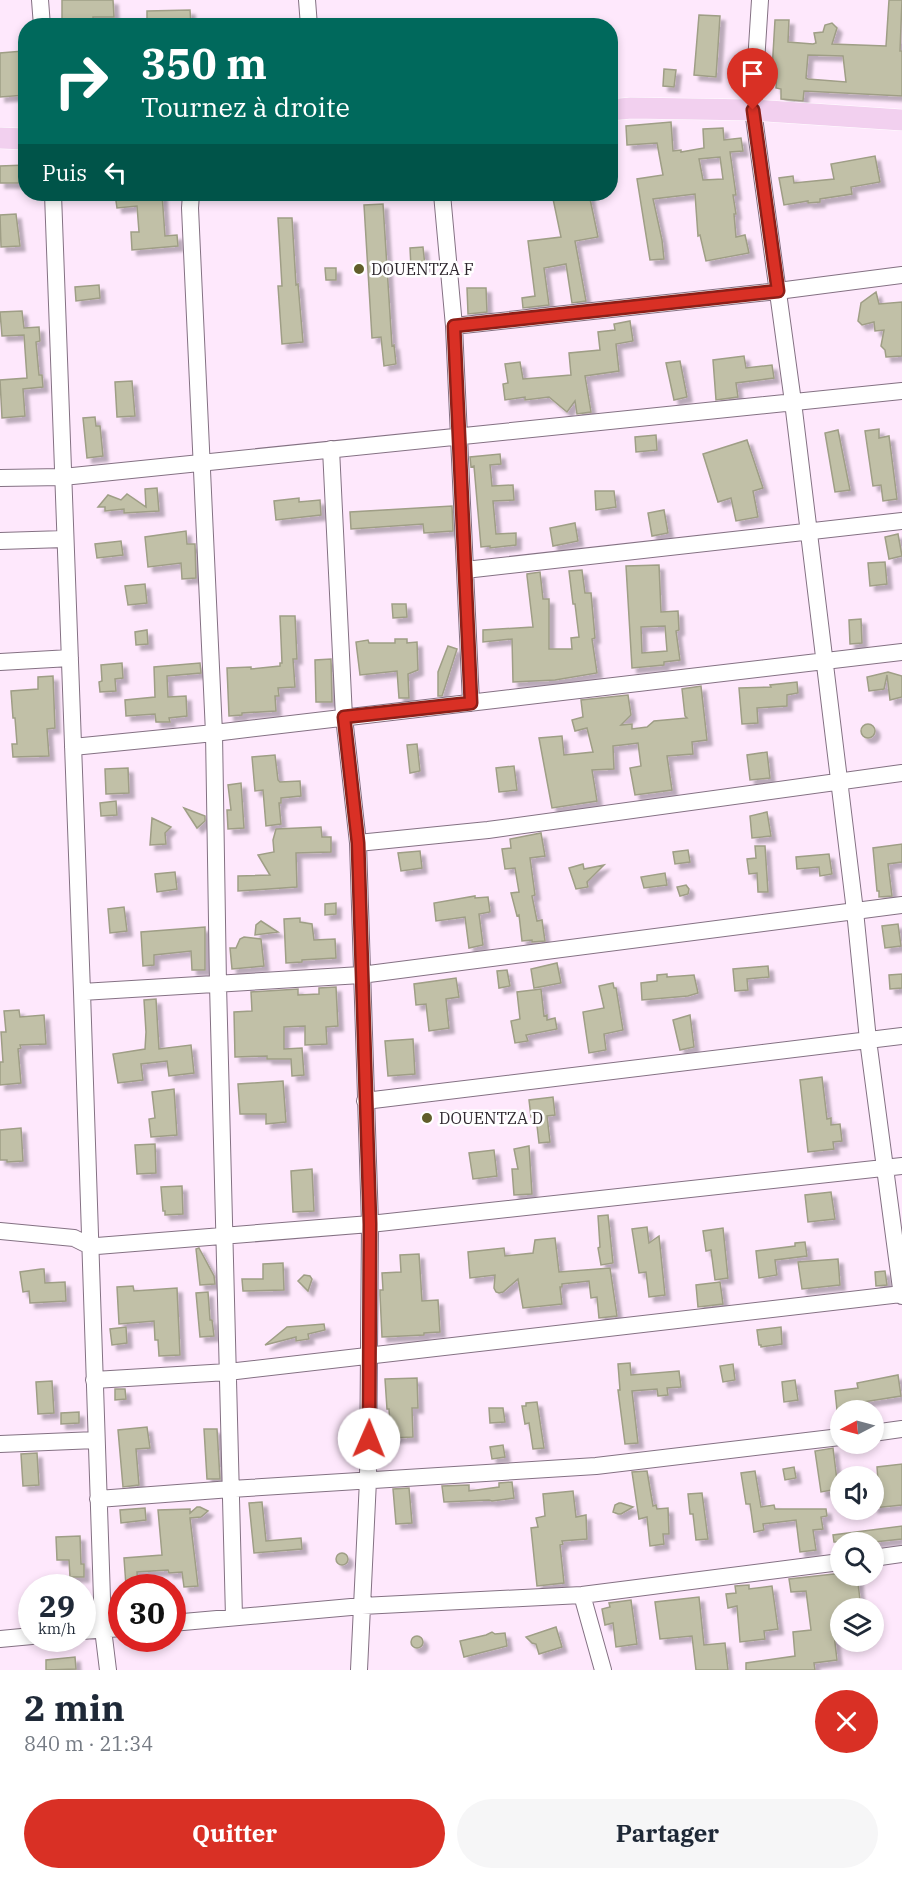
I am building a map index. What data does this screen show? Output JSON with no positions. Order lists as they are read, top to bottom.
{
  "places": ["DOUENTZA F", "DOUENTZA D"],
  "north": "left",
  "page": {
    "turn": ["350 m", "Tournez à droite"],
    "then": "Puis",
    "speed": "29 km/h",
    "limit": "30",
    "heading": ["2 min", "840 m · 21:34"],
    "buttons": ["Quitter", "Partager"]
  }
}
